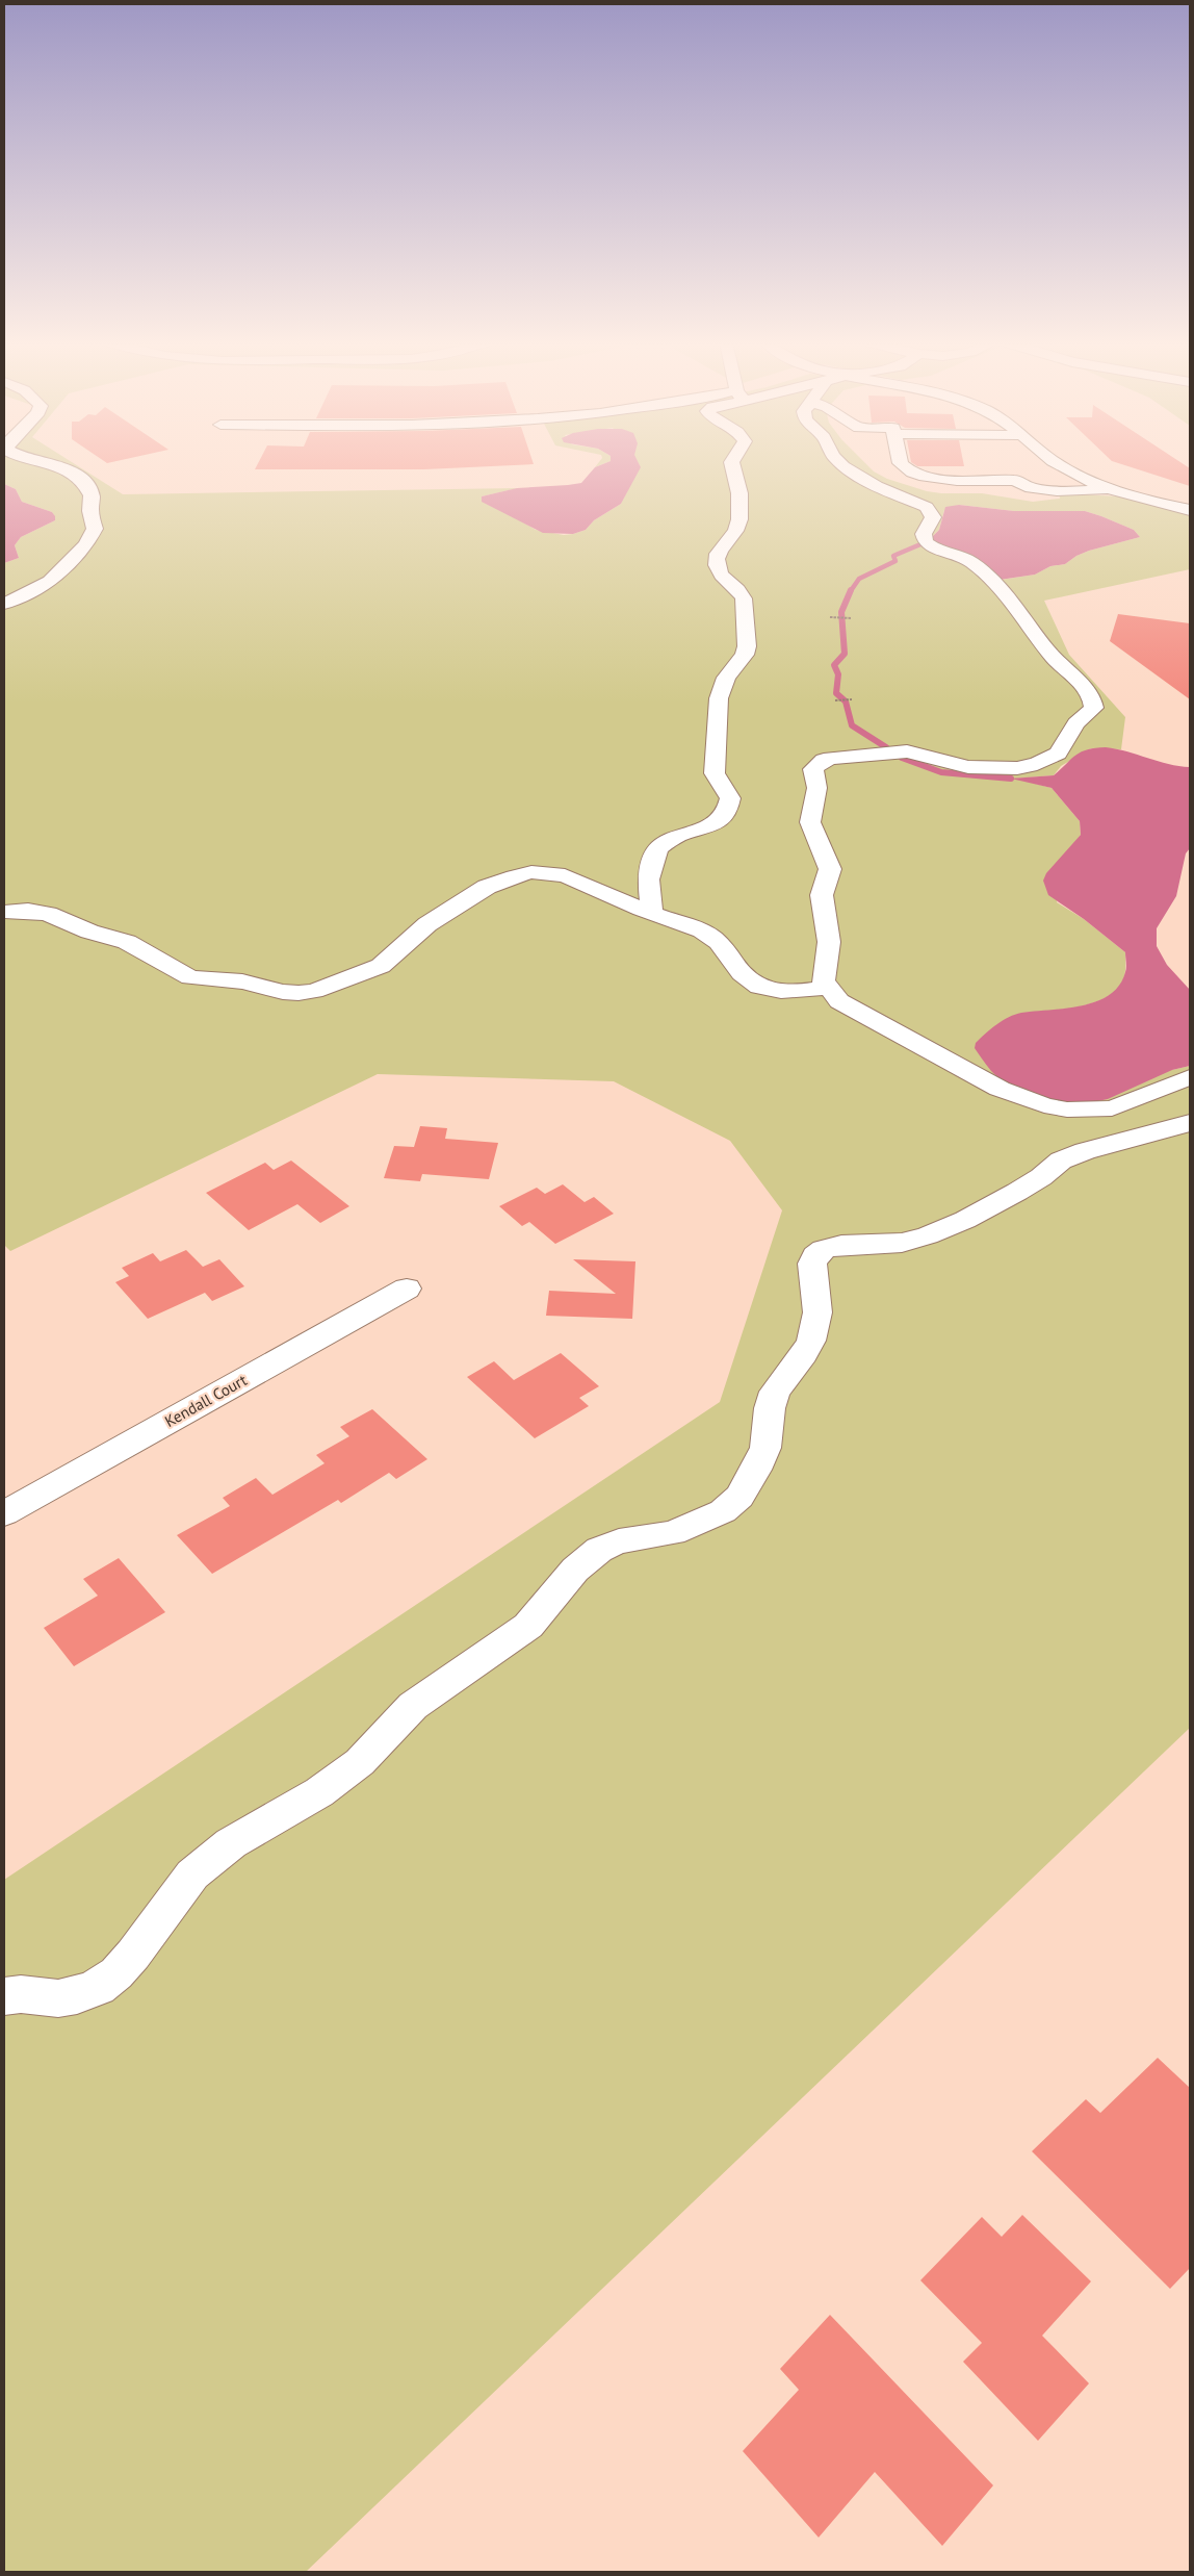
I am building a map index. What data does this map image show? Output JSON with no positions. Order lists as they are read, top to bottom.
{
  "streets": {
    "street": ["Kendall Court"]
  }
}
